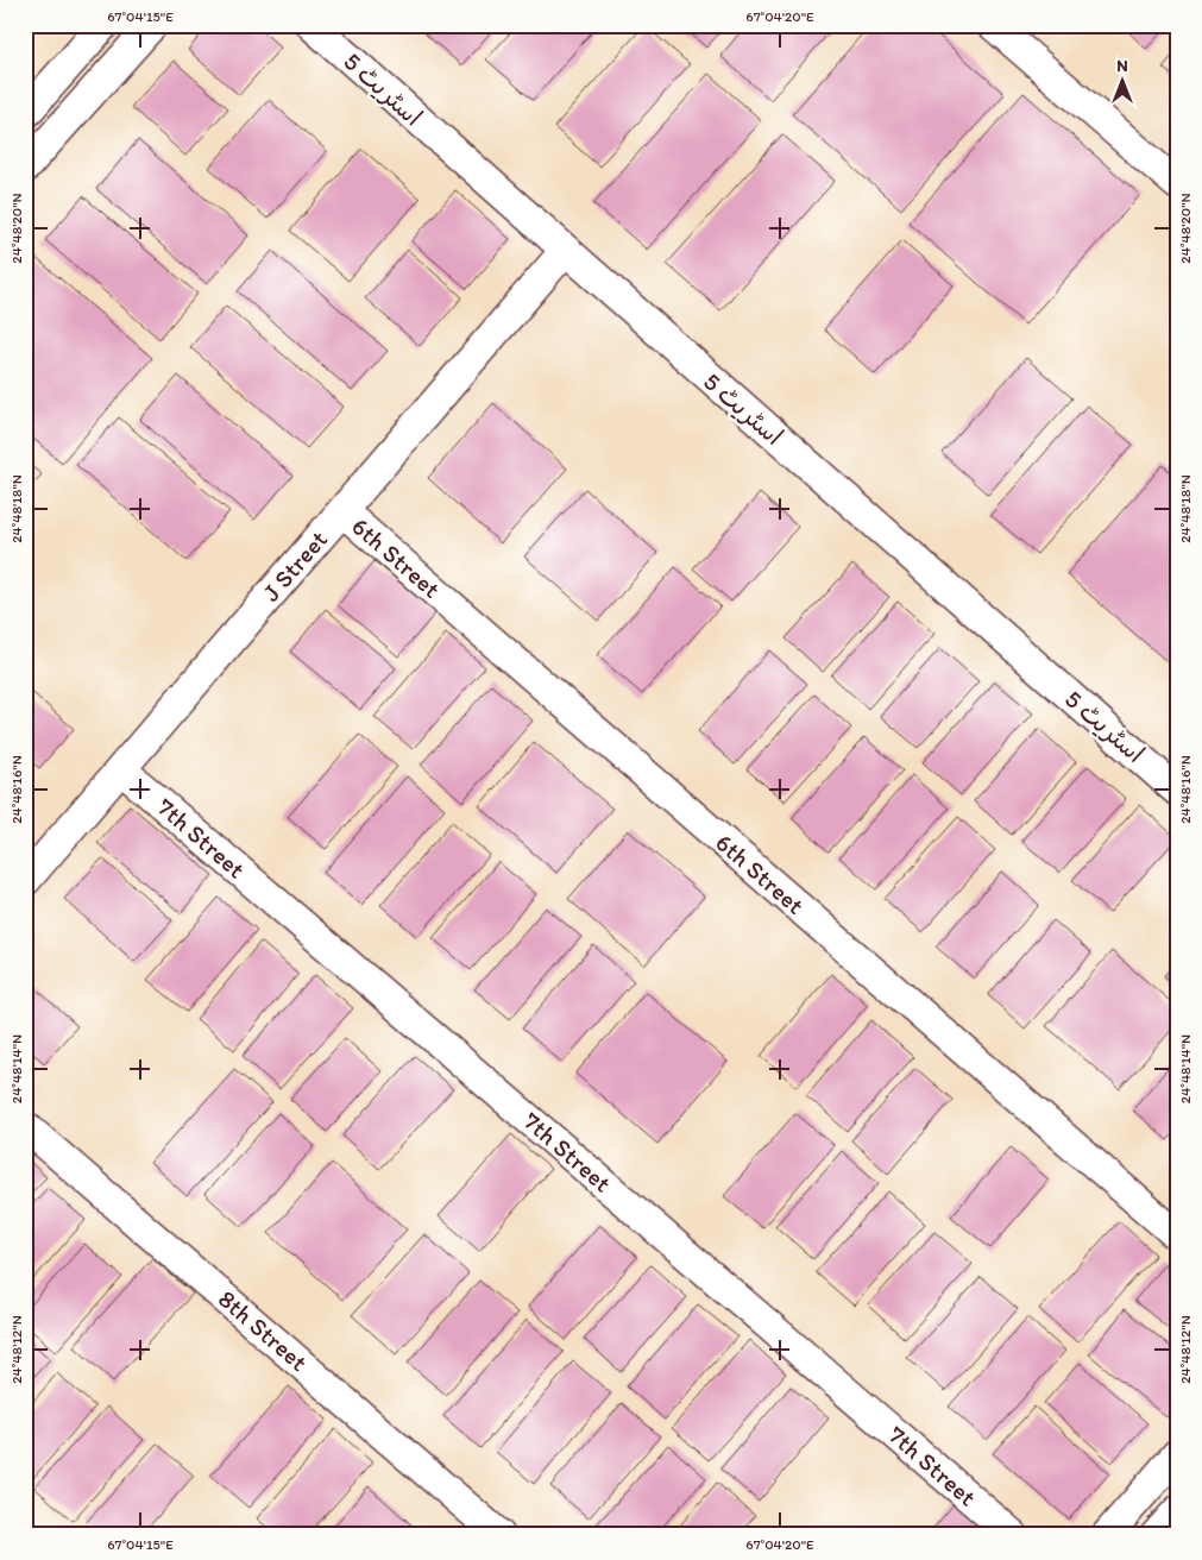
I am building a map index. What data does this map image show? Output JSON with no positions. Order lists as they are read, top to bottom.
{
  "streets": {
    "street": [
      "اسٹریٹ 5",
      "6th Street",
      "J Street",
      "7th Street",
      "8th Street"
    ]
  },
  "crossings": [
    ["اسٹریٹ 5", "J Street"],
    ["6th Street", "J Street"],
    ["J Street", "7th Street"]
  ],
  "north": "top",
  "coordinates": [
    "67°04'15\"E",
    "67°04'20\"E",
    "24°48'20\"N",
    "24°48'18\"N",
    "24°48'16\"N",
    "24°48'14\"N",
    "24°48'12\"N"
  ]
}
